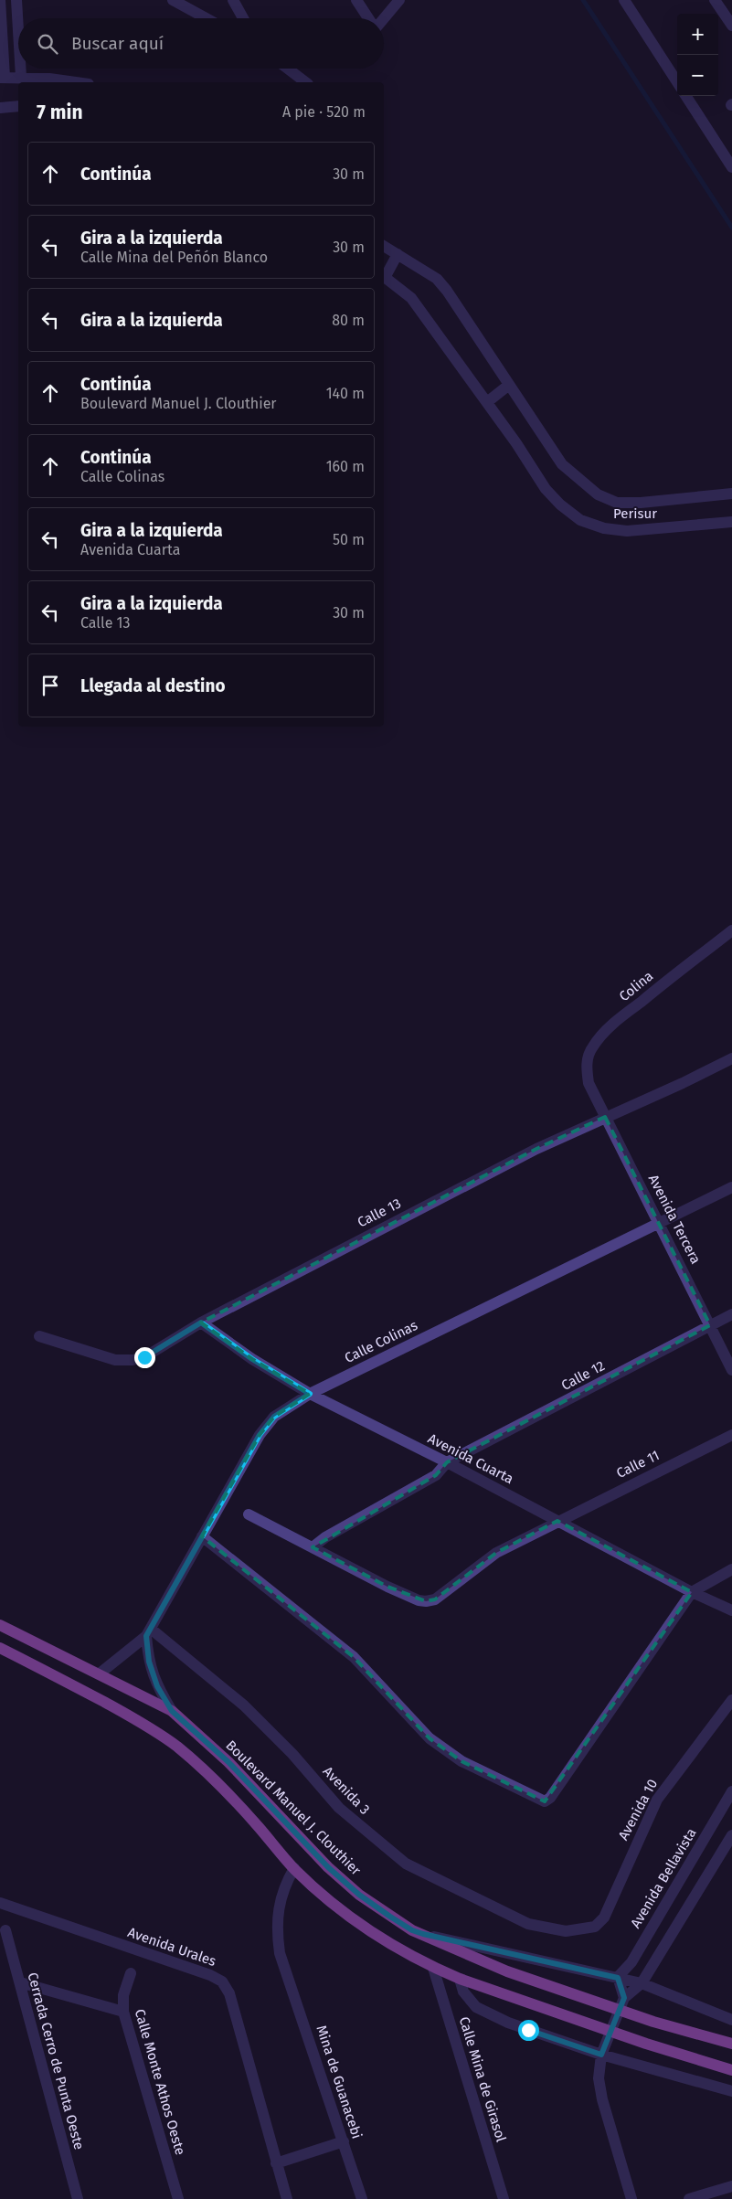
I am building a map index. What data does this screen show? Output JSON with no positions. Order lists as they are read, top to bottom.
{
  "streets": {
    "main road": ["Boulevard Manuel J. Clouthier"],
    "street": [
      "Perisur",
      "Colina",
      "Calle 13",
      "Avenida Tercera",
      "Calle Colinas",
      "Calle 12",
      "Avenida Cuarta",
      "Calle 11",
      "Avenida 3",
      "Avenida 10",
      "Avenida Bellavista",
      "Avenida Urales",
      "Cerrada Cerro de Punta Oeste",
      "Calle Mina de Girasol",
      "Calle Monte Athos Oeste",
      "Mina de Guanacebi"
    ]
  },
  "crossings": [
    ["Colina", "Avenida Tercera"],
    ["Calle 13", "Avenida Tercera"],
    ["Calle 13", "Avenida Cuarta"],
    ["Avenida Tercera", "Calle Colinas"],
    ["Avenida Tercera", "Calle 12"],
    ["Calle Colinas", "Avenida Cuarta"],
    ["Calle Colinas", "Avenida 3"],
    ["Calle Colinas", "Boulevard Manuel J. Clouthier"],
    ["Calle 12", "Avenida Cuarta"],
    ["Calle 12", "Calle 11"],
    ["Avenida Cuarta", "Calle 11"],
    ["Avenida 3", "Avenida 10"]
  ],
  "page": {
    "map_buttons": ["+", "−"],
    "search": "Buscar aquí",
    "heading": ["7 min", "A pie · 520 m"],
    "list": [
      ["Continúa", "30 m"],
      ["Gira a la izquierda", "Calle Mina del Peñón Blanco", "30 m"],
      ["Gira a la izquierda", "80 m"],
      ["Continúa", "Boulevard Manuel J. Clouthier", "140 m"],
      ["Continúa", "Calle Colinas", "160 m"],
      ["Gira a la izquierda", "Avenida Cuarta", "50 m"],
      ["Gira a la izquierda", "Calle 13", "30 m"],
      "Llegada al destino"
    ]
  }
}
